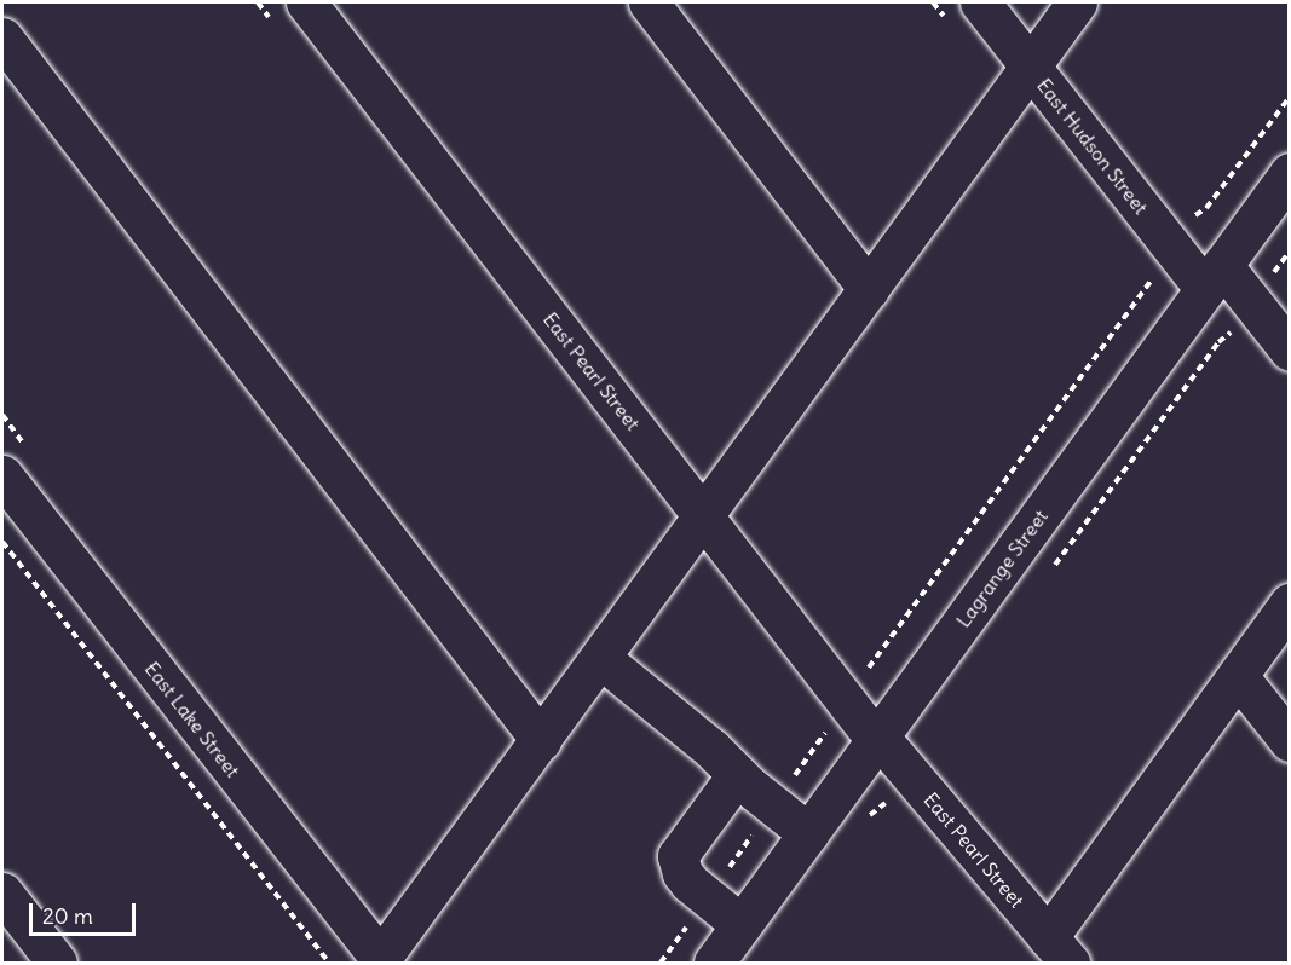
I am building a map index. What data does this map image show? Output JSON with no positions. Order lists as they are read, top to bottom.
{
  "streets": {
    "street": [
      "East Hudson Street",
      "East Pearl Street",
      "Lagrange Street",
      "East Lake Street"
    ]
  },
  "crossings": [
    ["East Hudson Street", "Lagrange Street"],
    ["East Pearl Street", "Lagrange Street"]
  ],
  "scale_bar": "20 m"
}
